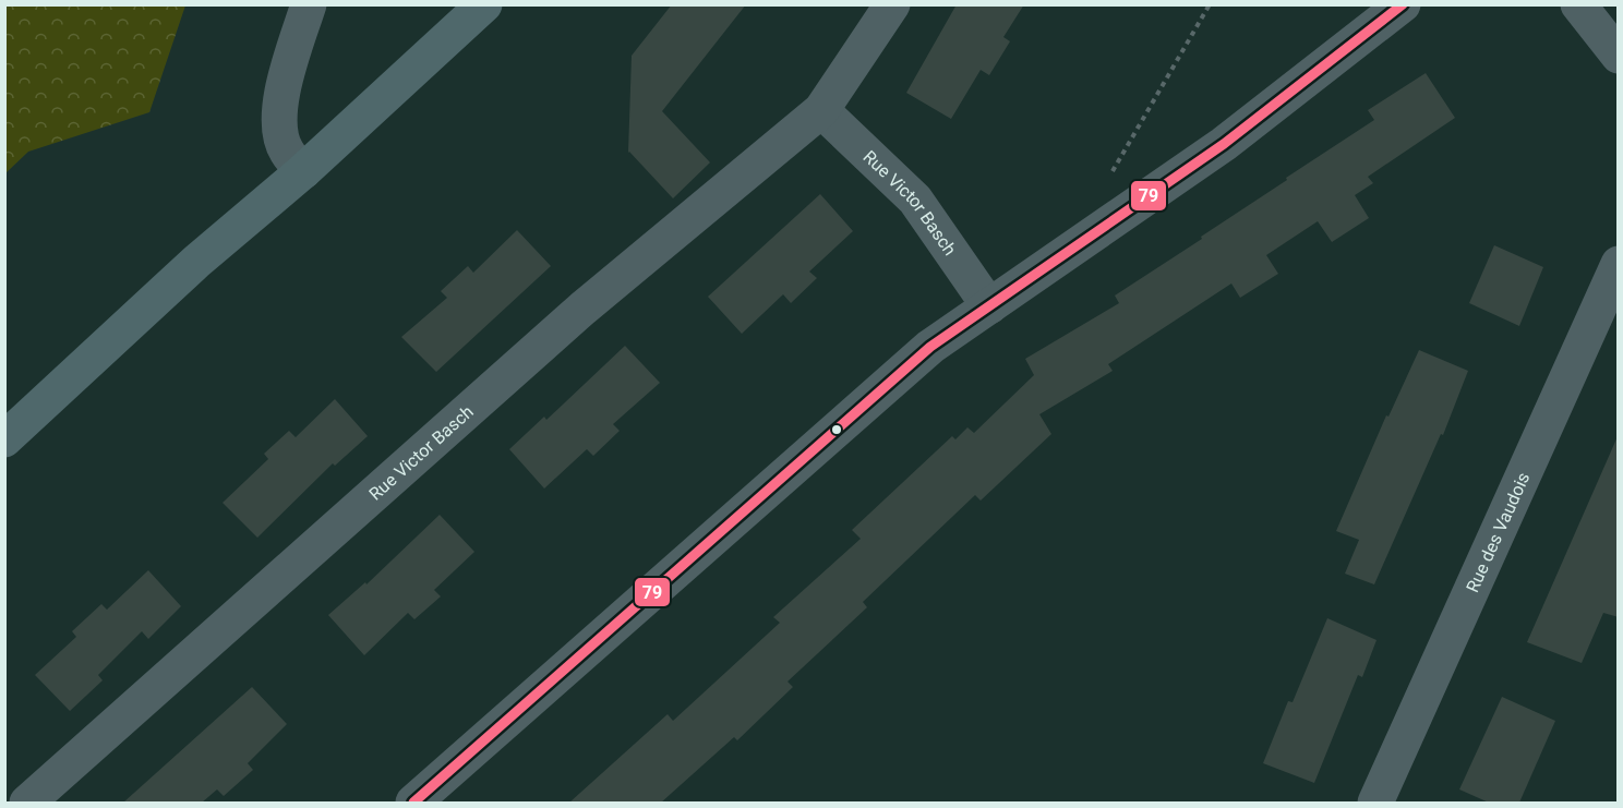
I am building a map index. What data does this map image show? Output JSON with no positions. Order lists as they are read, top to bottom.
{
  "streets": {
    "street": ["Rue Victor Basch", "Rue des Vaudois"]
  },
  "lines": ["transit line 79"]
}
